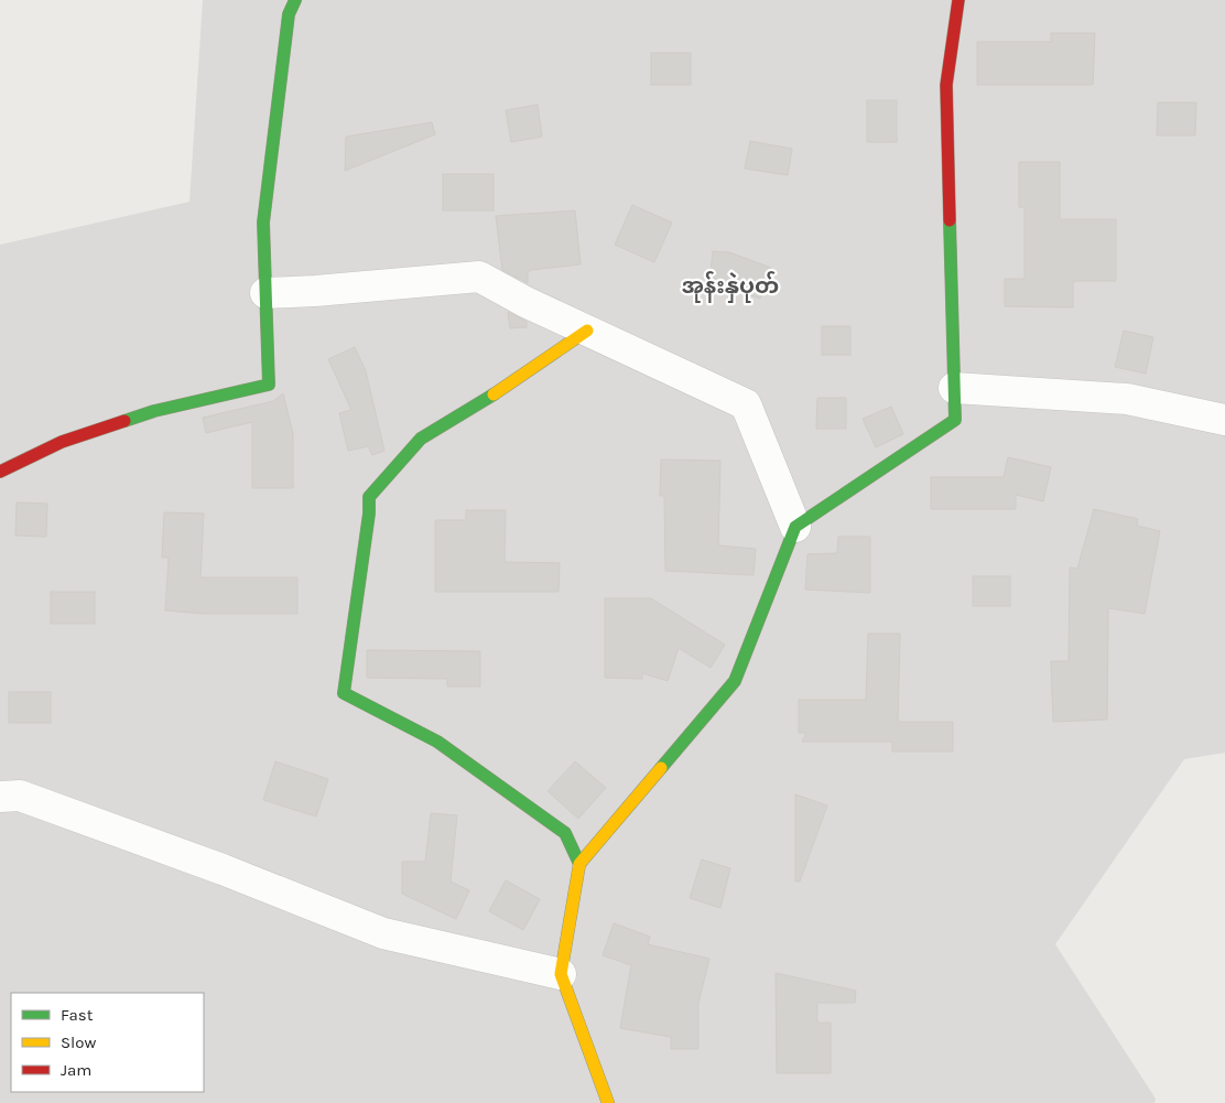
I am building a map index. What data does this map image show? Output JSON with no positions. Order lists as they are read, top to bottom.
{
  "districts": ["အုန်းနှဲပုတ်"],
  "legend": ["Fast", "Slow", "Jam"]
}
